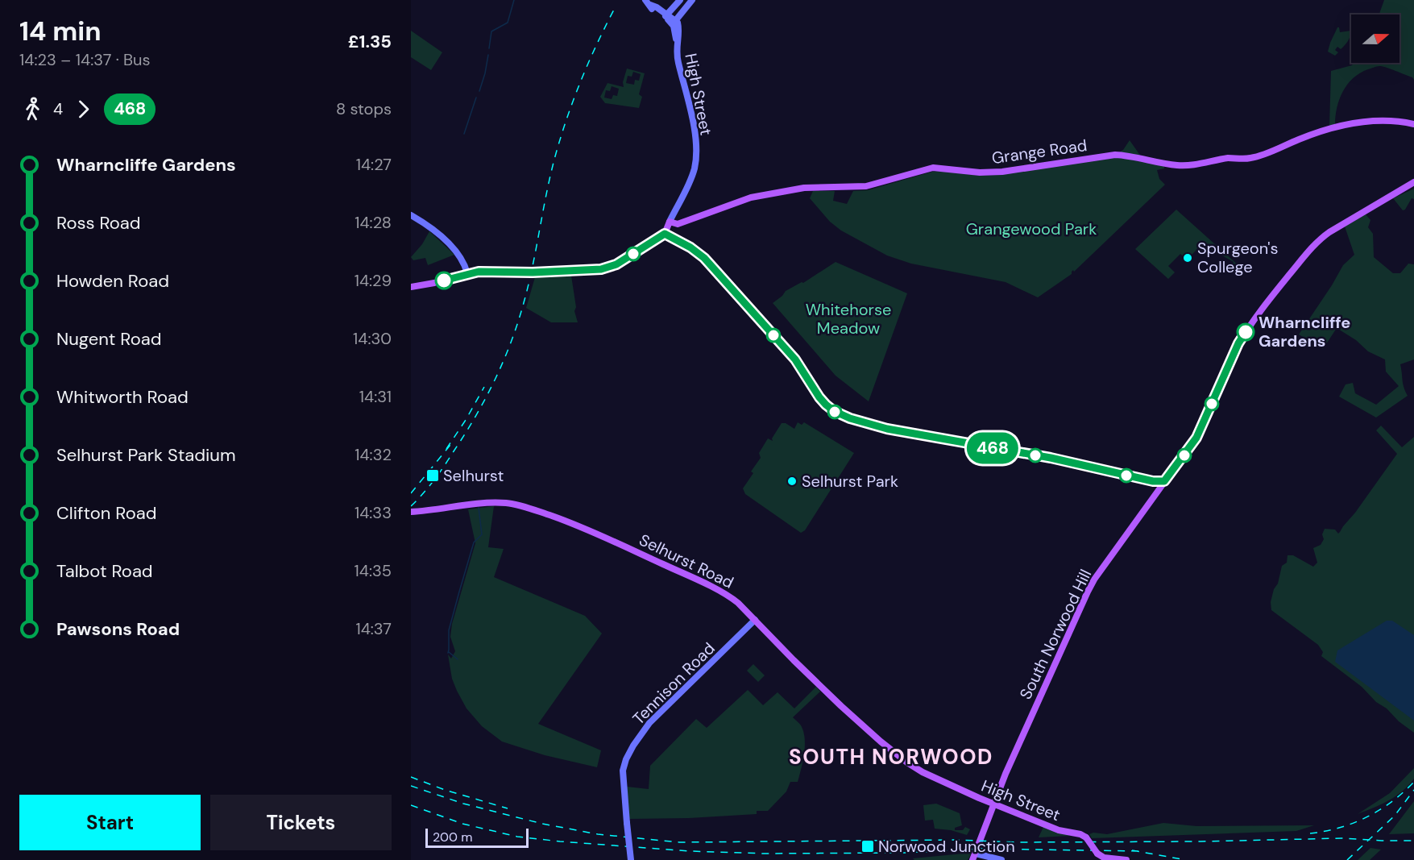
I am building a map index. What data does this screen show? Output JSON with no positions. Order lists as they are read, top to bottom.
{
  "streets": {
    "main road": [
      "High Street",
      "Grange Road",
      "Selhurst Road",
      "South Norwood Hill",
      "Tennison Road"
    ]
  },
  "crossings": [
    ["High Street", "Grange Road"],
    ["High Street", "Selhurst Road"],
    ["High Street", "South Norwood Hill"],
    ["Selhurst Road", "Tennison Road"]
  ],
  "districts": ["SOUTH NORWOOD"],
  "parks": ["Grangewood Park", "Whitehorse Meadow"],
  "places": {
    "other": ["Spurgeon's College", "Wharncliffe Gardens", "Selhurst Park"],
    "transit": ["Selhurst", "Norwood Junction"]
  },
  "lines": ["bus line 468"],
  "scale_bar": "200 m",
  "north": "right",
  "page": {
    "heading": ["14 min", "14:23 – 14:37 · Bus", "£1.35"],
    "on_map": "468",
    "legs": ["4", "468", "8 stops"],
    "list": [
      {
        "name": "Wharncliffe Gardens",
        "value": "14:27"
      },
      {
        "name": "Ross Road",
        "value": "14:28"
      },
      {
        "name": "Howden Road",
        "value": "14:29"
      },
      {
        "name": "Nugent Road",
        "value": "14:30"
      },
      {
        "name": "Whitworth Road",
        "value": "14:31"
      },
      {
        "name": "Selhurst Park Stadium",
        "value": "14:32"
      },
      {
        "name": "Clifton Road",
        "value": "14:33"
      },
      {
        "name": "Talbot Road",
        "value": "14:35"
      },
      {
        "name": "Pawsons Road",
        "value": "14:37"
      }
    ],
    "buttons": ["Start", "Tickets"],
    "scale": "200 m"
  }
}
